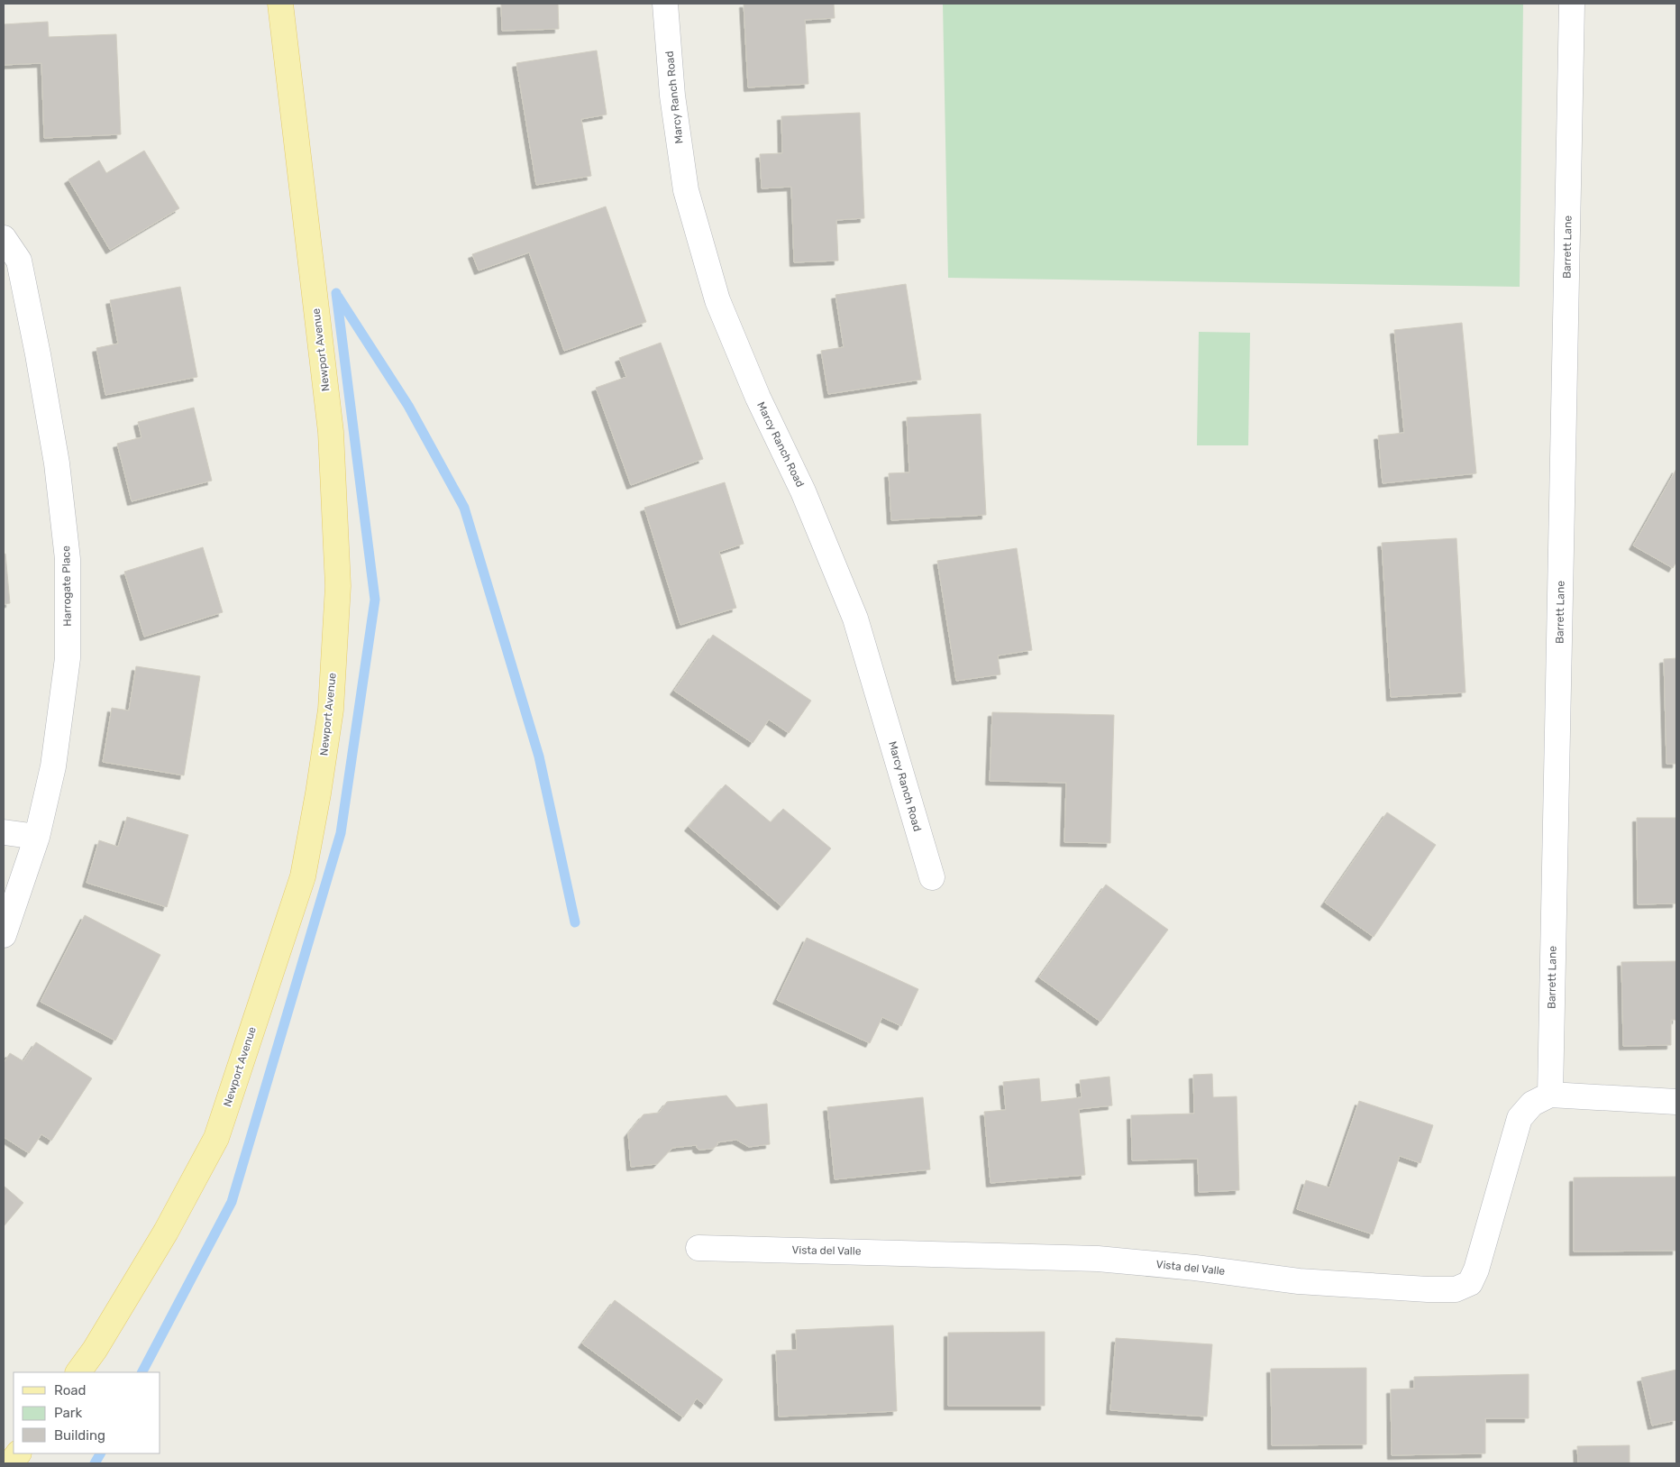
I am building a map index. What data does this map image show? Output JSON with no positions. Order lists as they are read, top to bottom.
{
  "streets": {
    "main road": ["Newport Avenue"],
    "street": [
      "Marcy Ranch Road",
      "Barrett Lane",
      "Harrogate Place",
      "Vista del Valle"
    ]
  },
  "crossings": [
    ["Barrett Lane", "Vista del Valle"]
  ],
  "legend": ["Road", "Park", "Building"]
}
